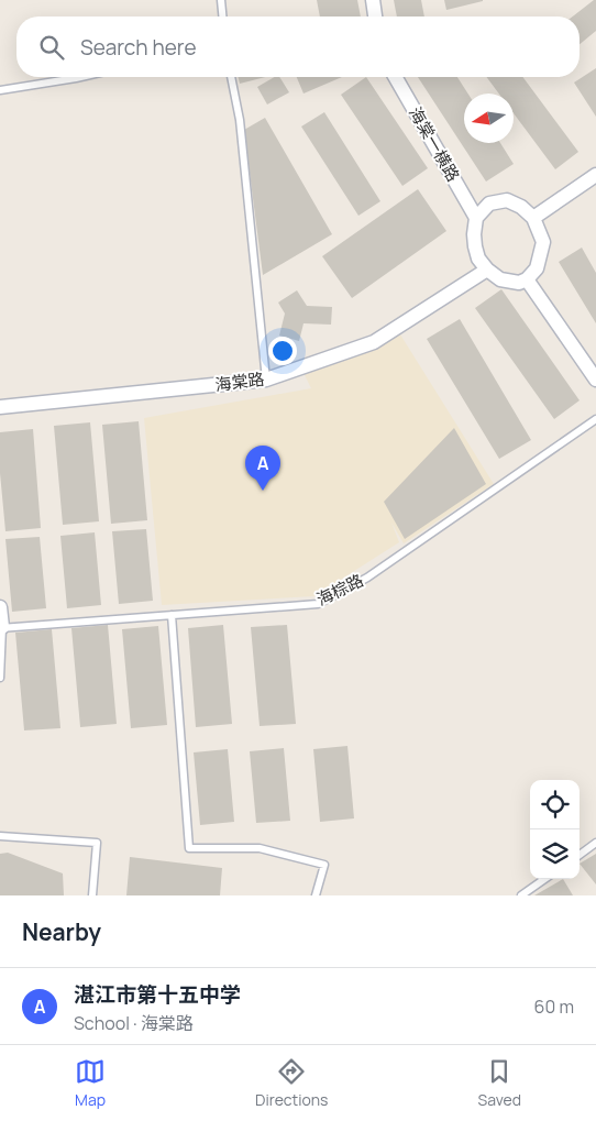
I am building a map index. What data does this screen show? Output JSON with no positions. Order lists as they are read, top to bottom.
{
  "streets": {
    "street": ["海棠一横路", "海棠路"],
    "lane": ["海棕路"]
  },
  "crossings": [
    ["海棠一横路", "海棠路"]
  ],
  "north": "left",
  "page": {
    "search": "Search here",
    "pins": "A",
    "heading": "Nearby",
    "list": [
      {
        "mark": "A",
        "name": "湛江市第十五中学",
        "note": "School · 海棠路",
        "value": "60 m"
      }
    ],
    "nav": ["Map", "Directions", "Saved"]
  }
}
